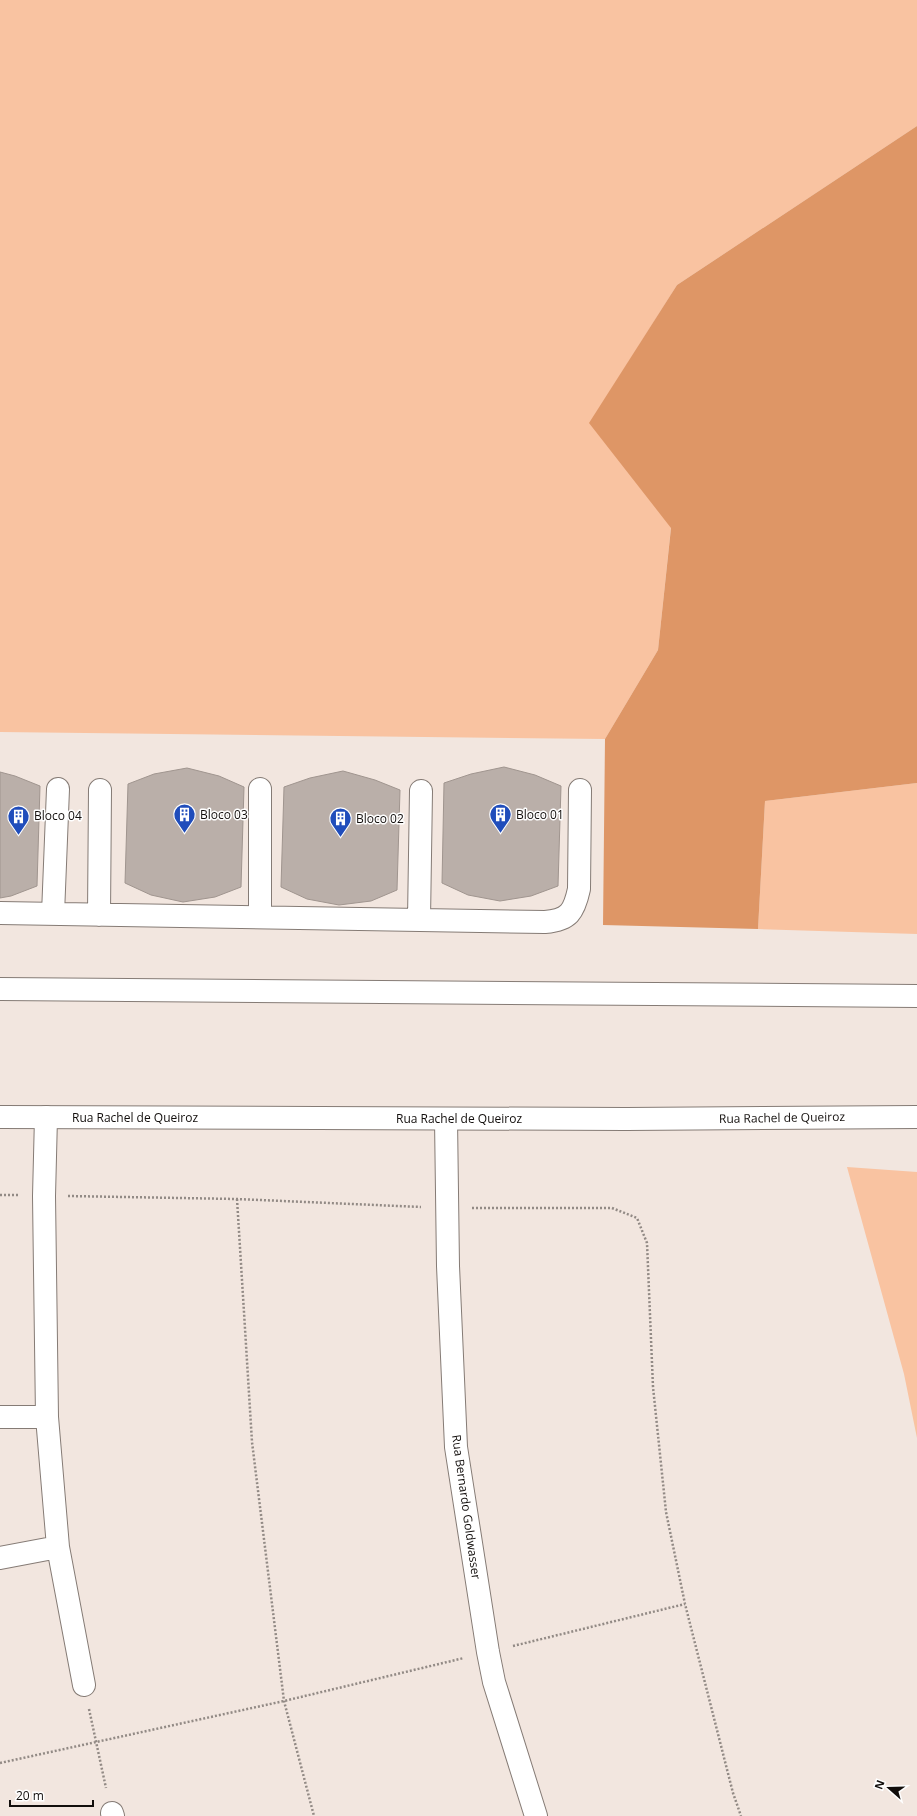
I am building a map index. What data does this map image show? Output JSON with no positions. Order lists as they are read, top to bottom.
{
  "streets": {
    "street": ["Rua Rachel de Queiroz", "Rua Bernardo Goldwasser"]
  },
  "crossings": [
    ["Rua Rachel de Queiroz", "Rua Bernardo Goldwasser"]
  ],
  "places": {
    "building": [
      "Bloco 03",
      "Bloco 01",
      "Bloco 04",
      "Bloco 02"
    ]
  },
  "scale_bar": "20 m",
  "north": "left"
}
